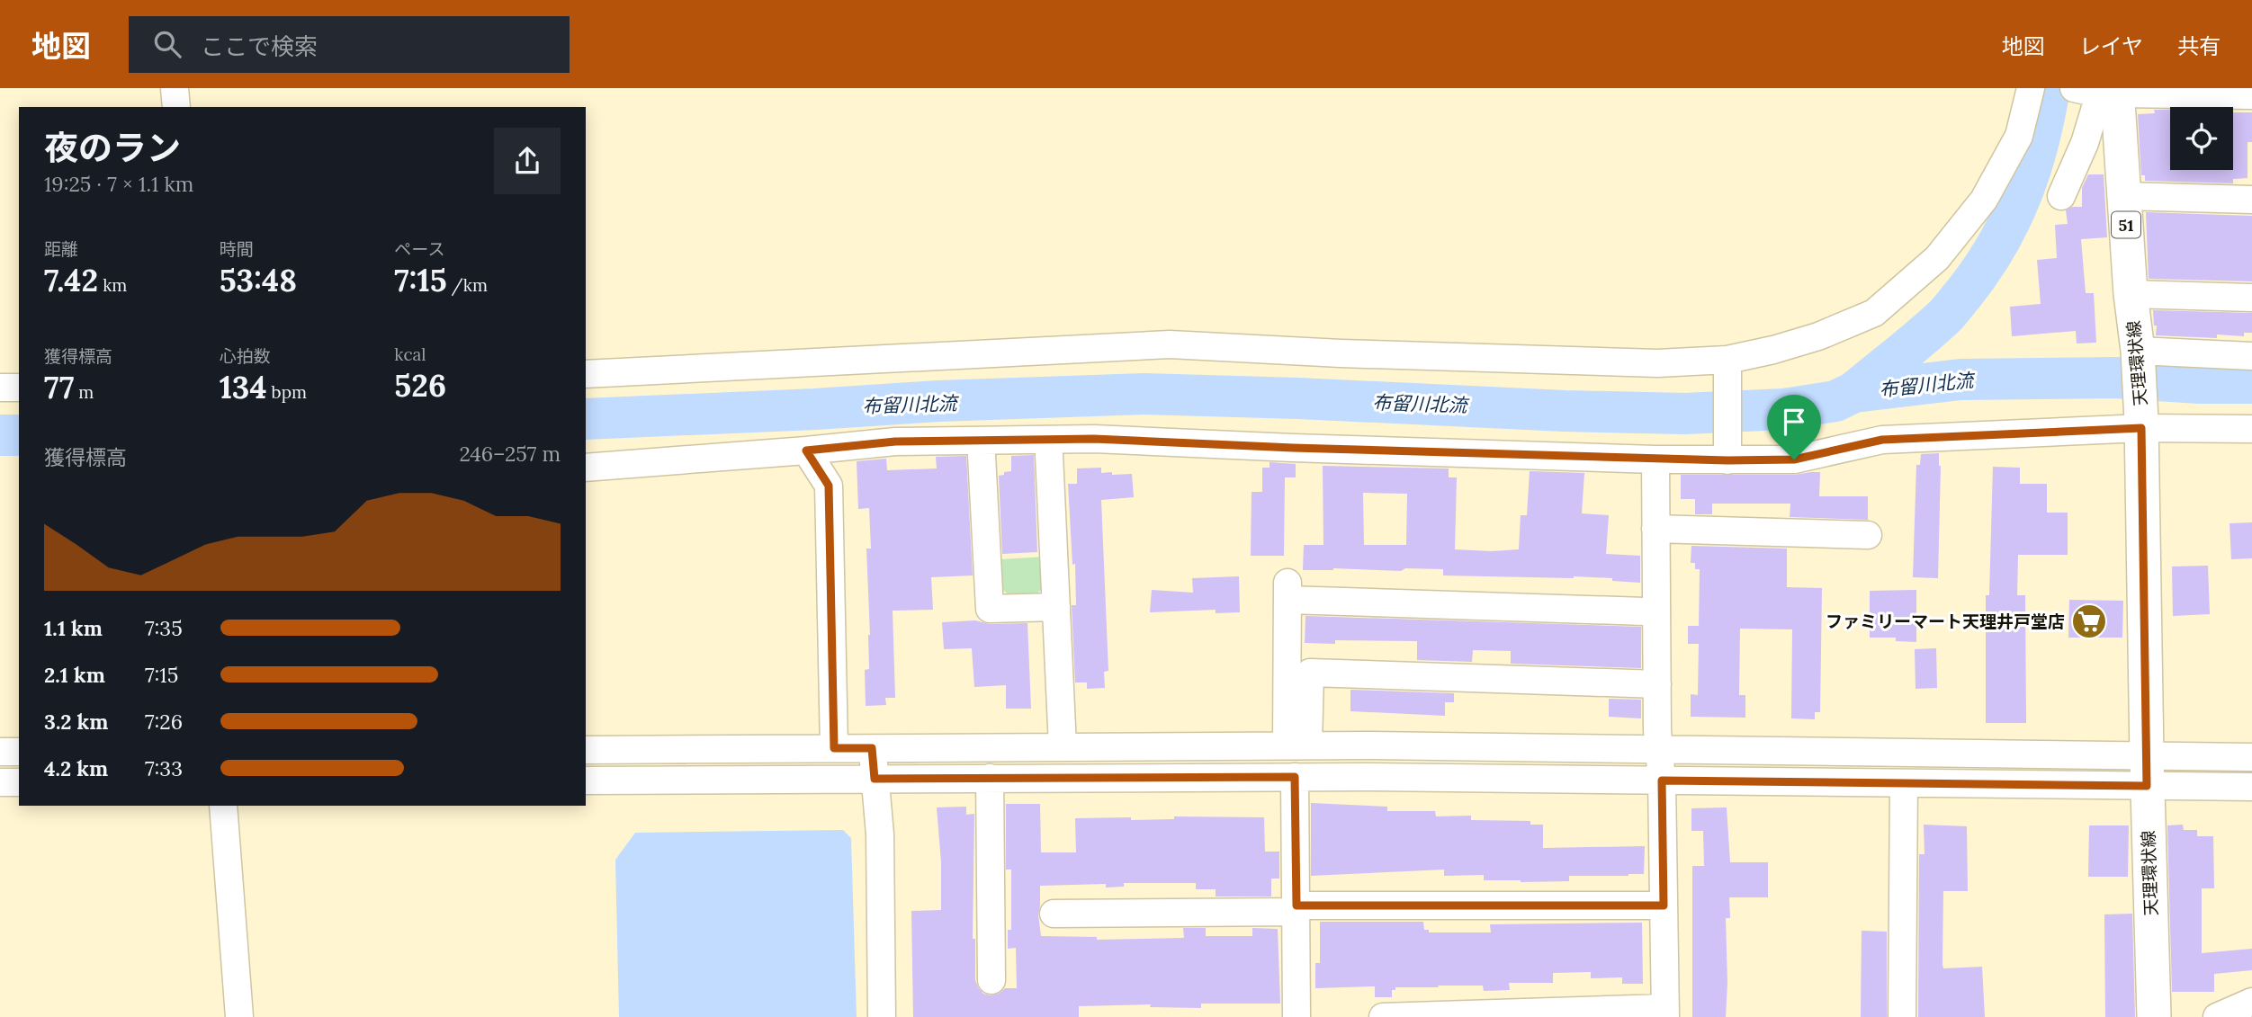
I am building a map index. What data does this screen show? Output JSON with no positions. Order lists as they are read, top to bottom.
{
  "streets": {
    "main road": ["51", "天理環状線"]
  },
  "water": ["布留川北流"],
  "places": {
    "supermarket": ["ファミリーマート天理井戸堂店"]
  },
  "page": {
    "header": "地図",
    "search": "ここで検索",
    "nav": ["地図", "レイヤ", "共有"],
    "heading": ["夜のラン", "19:25 · 7 × 1.1 km"],
    "stats": [
      ["距離", "7.42 km"],
      ["時間", "53:48"],
      ["ペース", "7:15 /km"],
      ["獲得標高", "77 m"],
      ["心拍数", "134 bpm"],
      ["kcal", "526"]
    ],
    "chart": ["獲得標高", "246–257 m"],
    "list": [
      {
        "name": "1.1 km",
        "note": "7:35"
      },
      {
        "name": "2.1 km",
        "note": "7:15"
      },
      {
        "name": "3.2 km",
        "note": "7:26"
      },
      {
        "name": "4.2 km",
        "note": "7:33"
      }
    ]
  }
}
